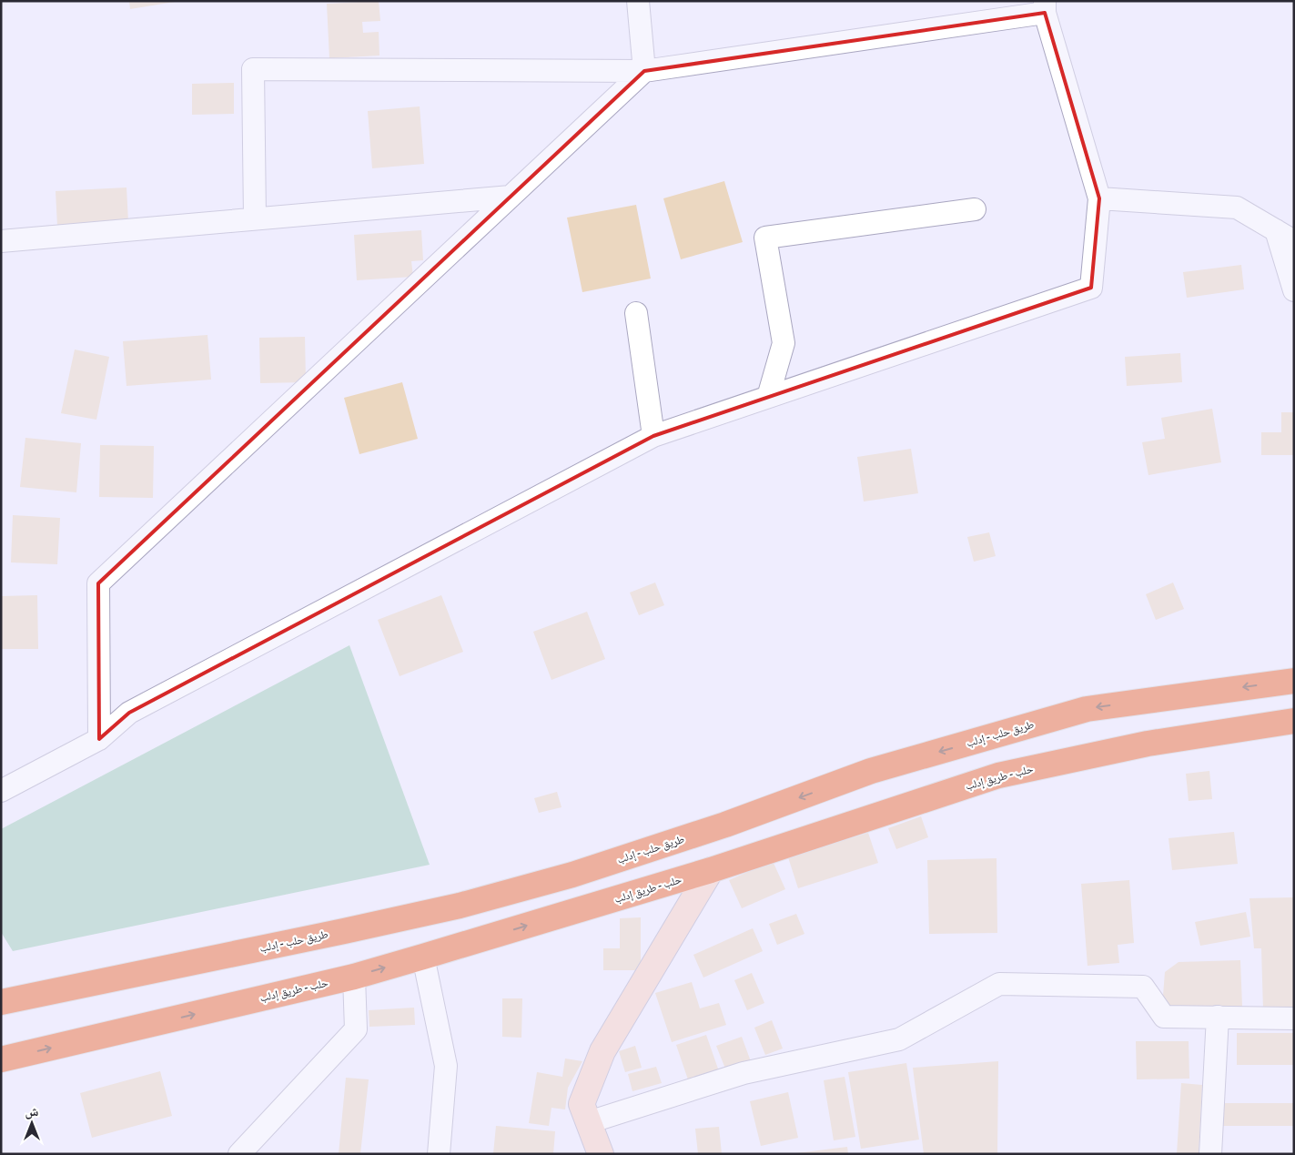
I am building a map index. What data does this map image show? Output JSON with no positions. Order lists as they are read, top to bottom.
{
  "streets": {
    "highway": ["طريق حلب - إدلب", "حلب - طريق إدلب"]
  },
  "one_way": ["طريق حلب - إدلب", "حلب - طريق إدلب"],
  "north": "top"
}
